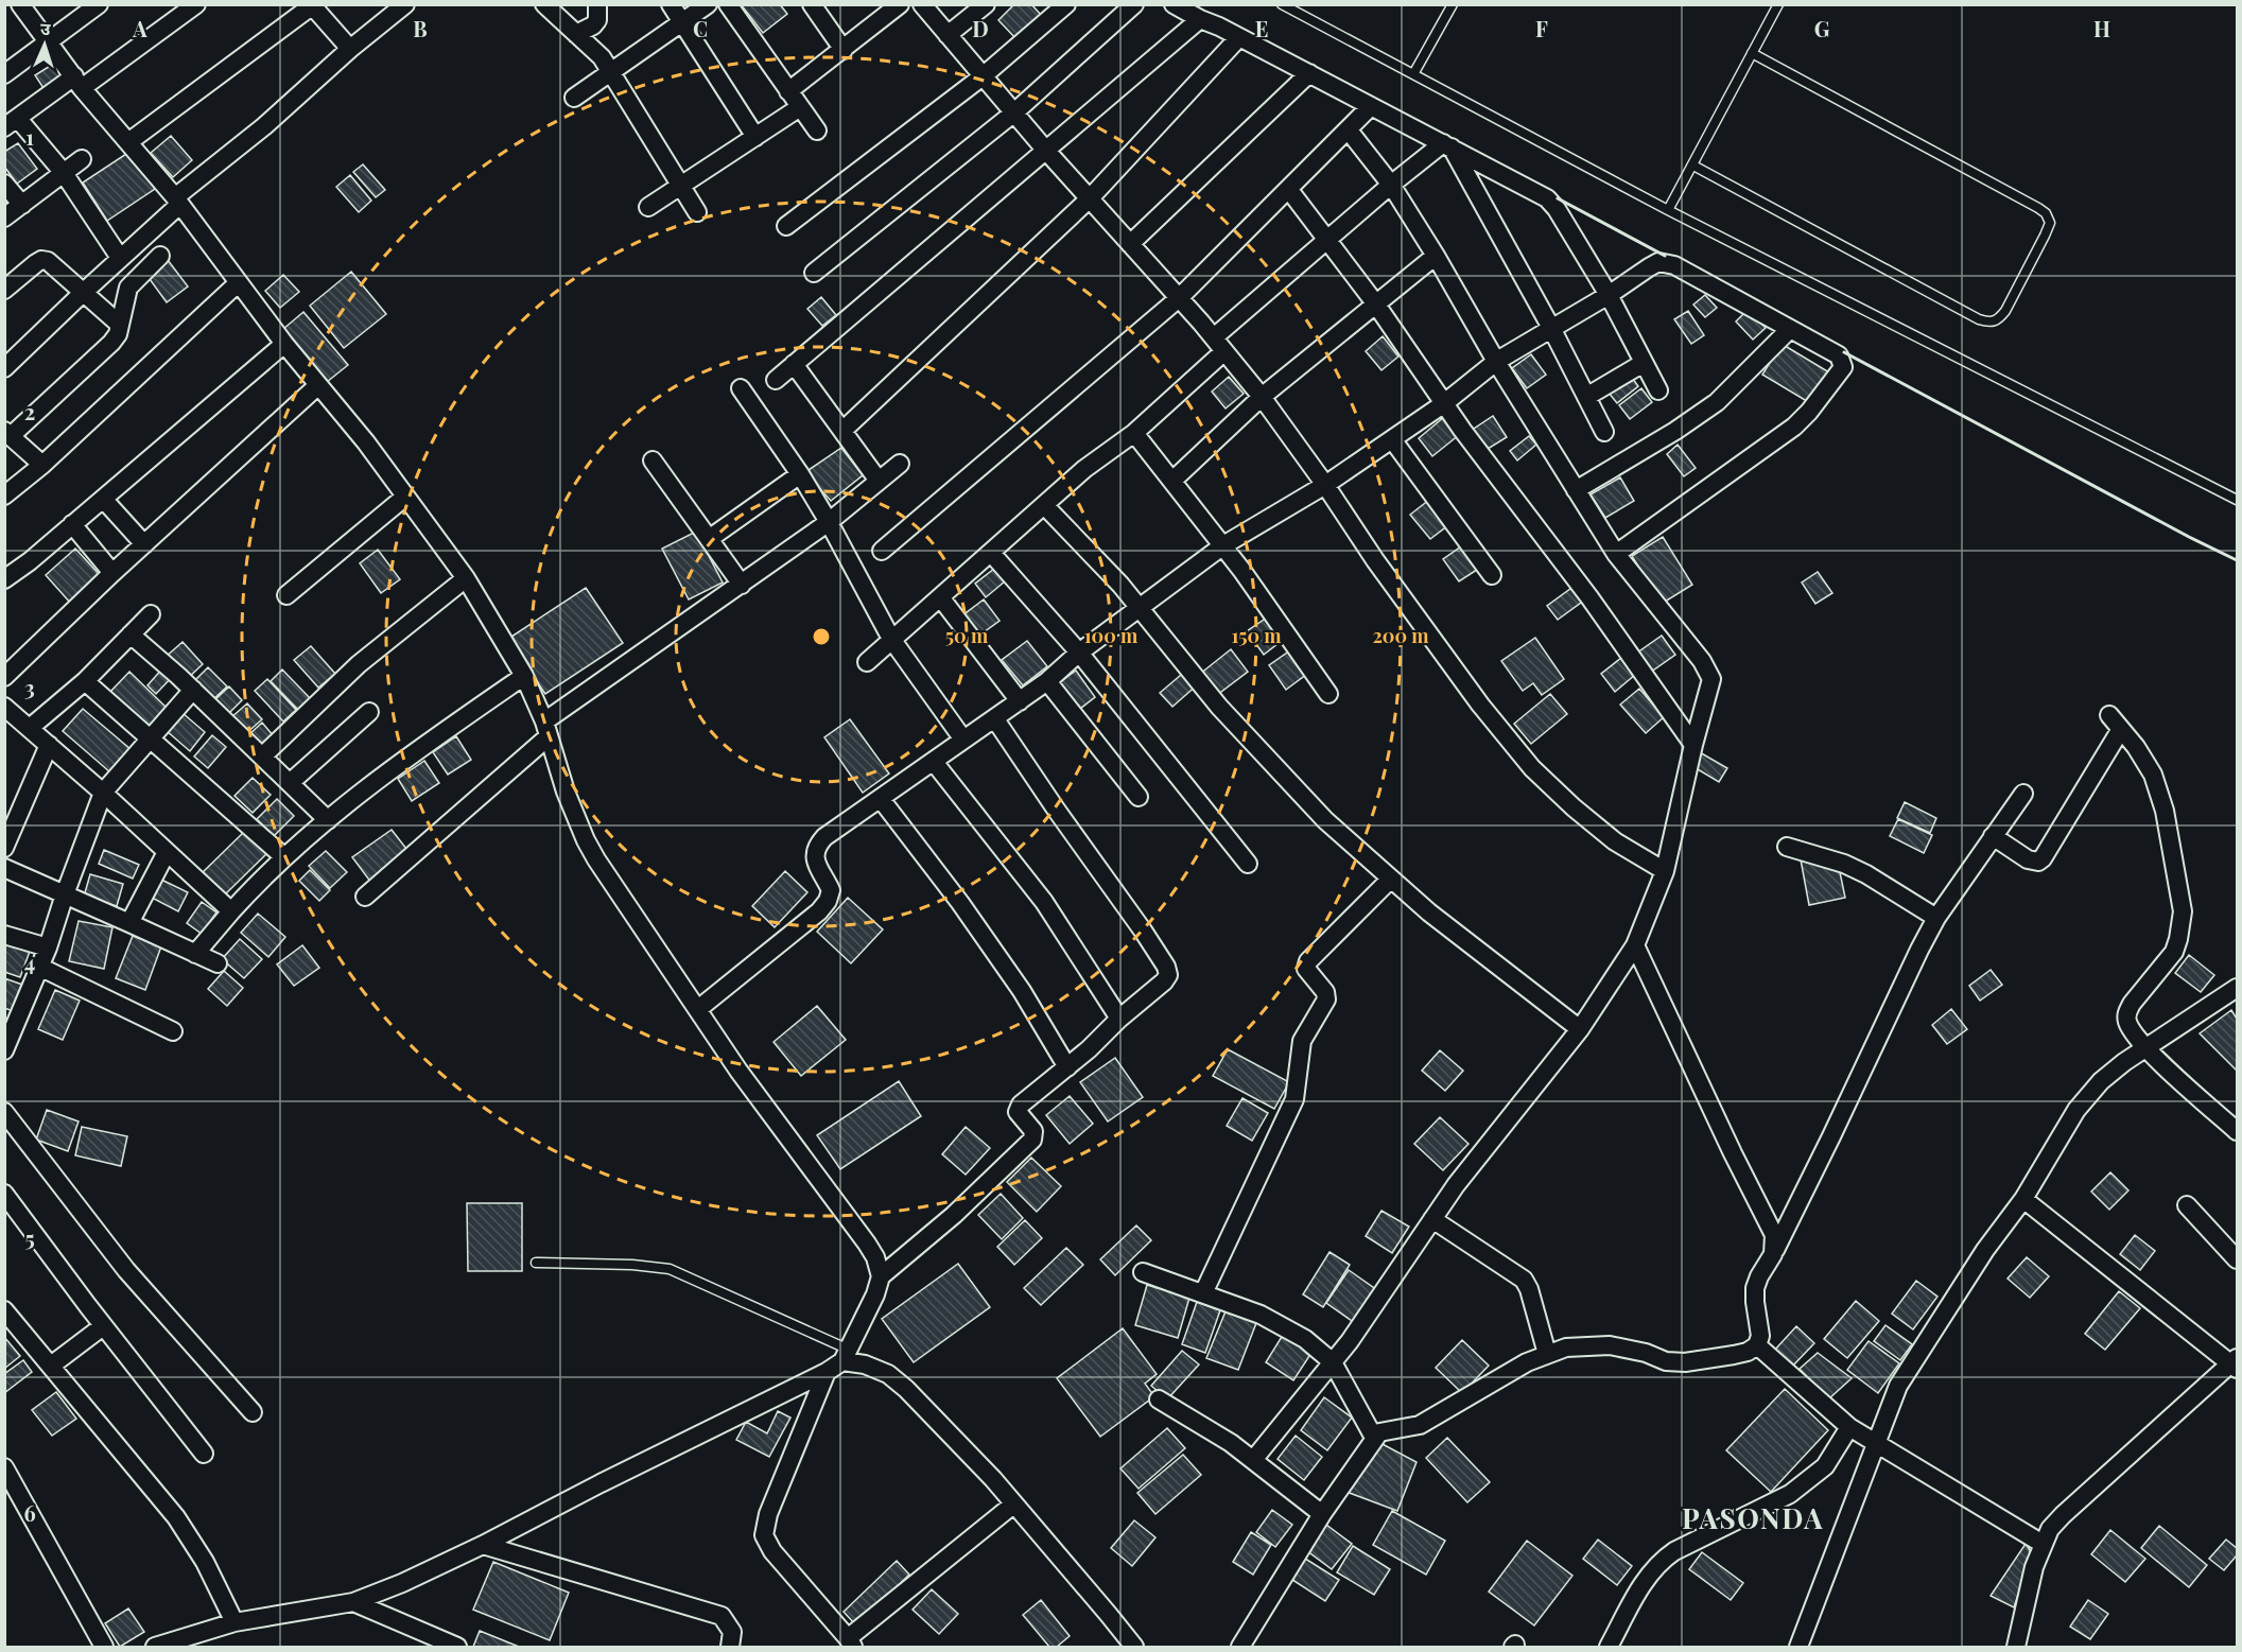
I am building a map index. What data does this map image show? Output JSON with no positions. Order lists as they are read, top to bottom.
{
  "districts": ["PASONDA"],
  "north": "top",
  "grid": {
    "columns": [
      "A",
      "B",
      "C",
      "D",
      "E",
      "F",
      "G",
      "H"
    ],
    "rows": [
      "1",
      "2",
      "3",
      "4",
      "5",
      "6"
    ]
  },
  "rings": [
    "50 m",
    "100 m",
    "150 m",
    "200 m"
  ]
}
